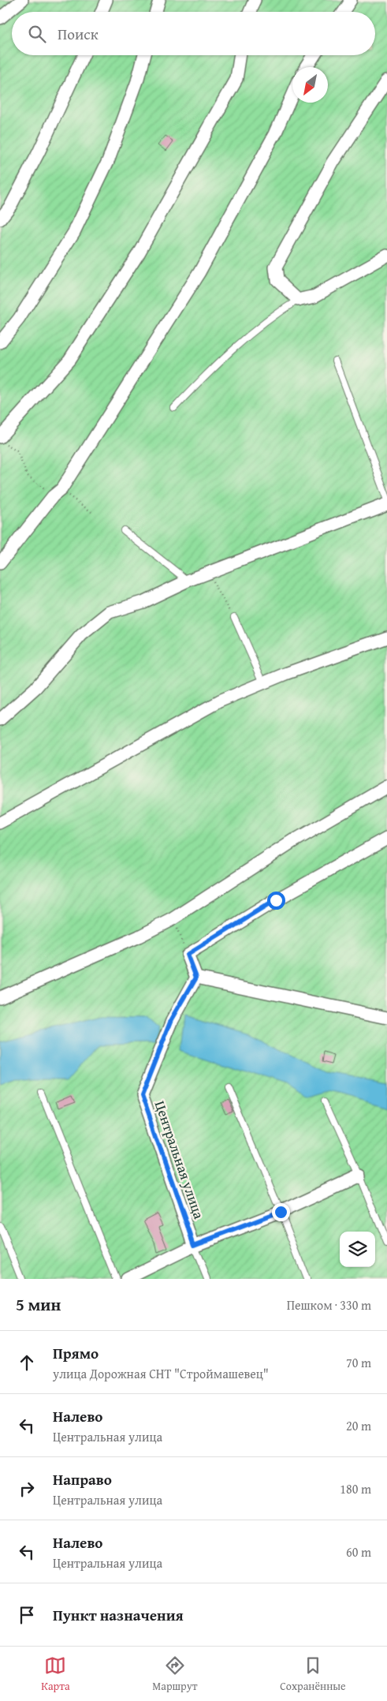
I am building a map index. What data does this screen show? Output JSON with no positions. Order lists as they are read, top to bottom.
{
  "streets": {
    "street": ["Центральная улица"]
  },
  "north": "bottom left",
  "page": {
    "search": "Поиск",
    "heading": ["5 мин", "Пешком · 330 m"],
    "list": [
      ["Прямо", "улица Дорожная СНТ \"Строймашевец\"", "70 m"],
      ["Налево", "Центральная улица", "20 m"],
      ["Направо", "Центральная улица", "180 m"],
      ["Налево", "Центральная улица", "60 m"],
      "Пункт назначения"
    ],
    "nav": ["Карта", "Маршрут", "Сохранённые"]
  }
}
